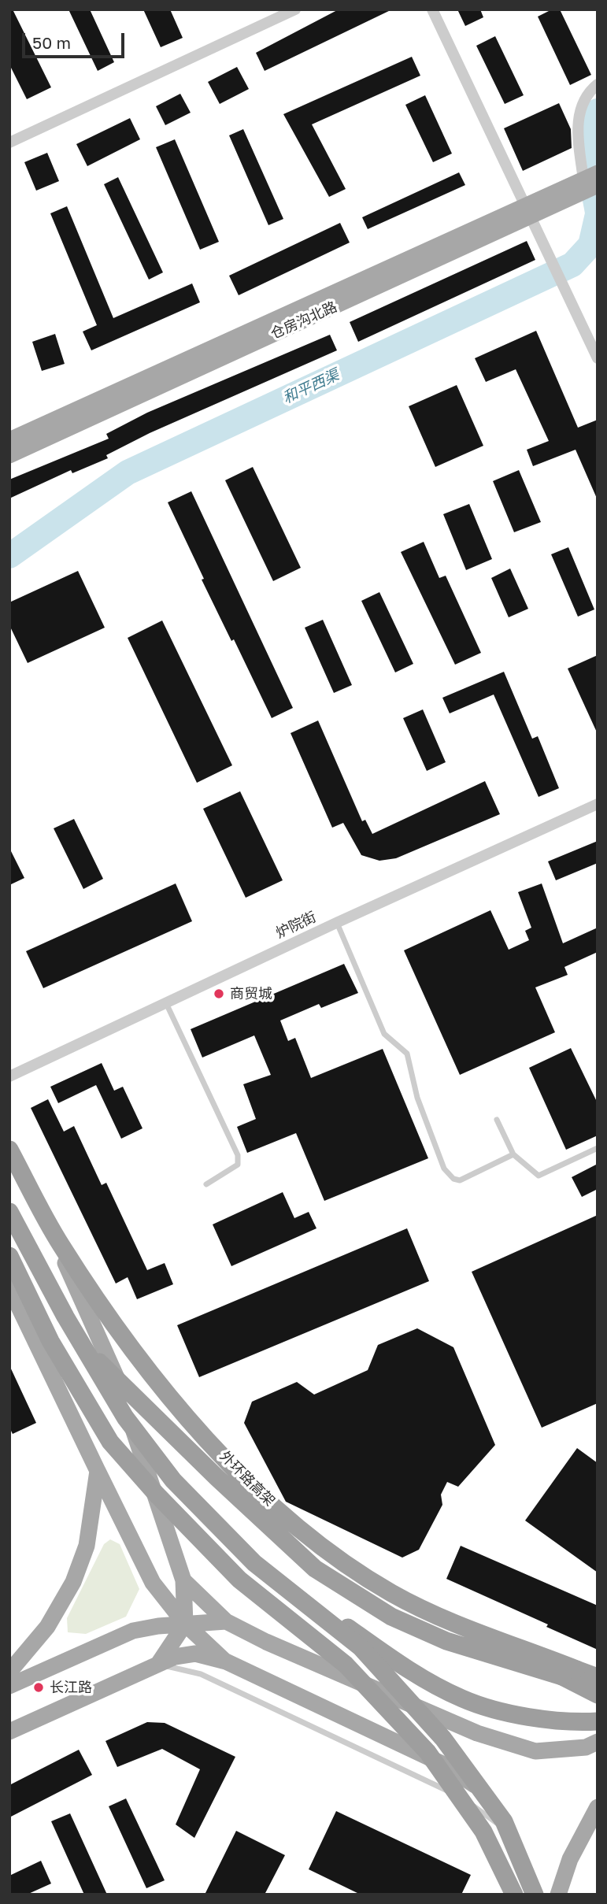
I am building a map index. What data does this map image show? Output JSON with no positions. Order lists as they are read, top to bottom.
{
  "streets": {
    "highway": ["外环路高架"],
    "main road": ["仓房沟北路"],
    "street": ["炉院街"]
  },
  "water": ["和平西渠"],
  "places": ["商贸城", "长江路"],
  "scale_bar": "50 m"
}
